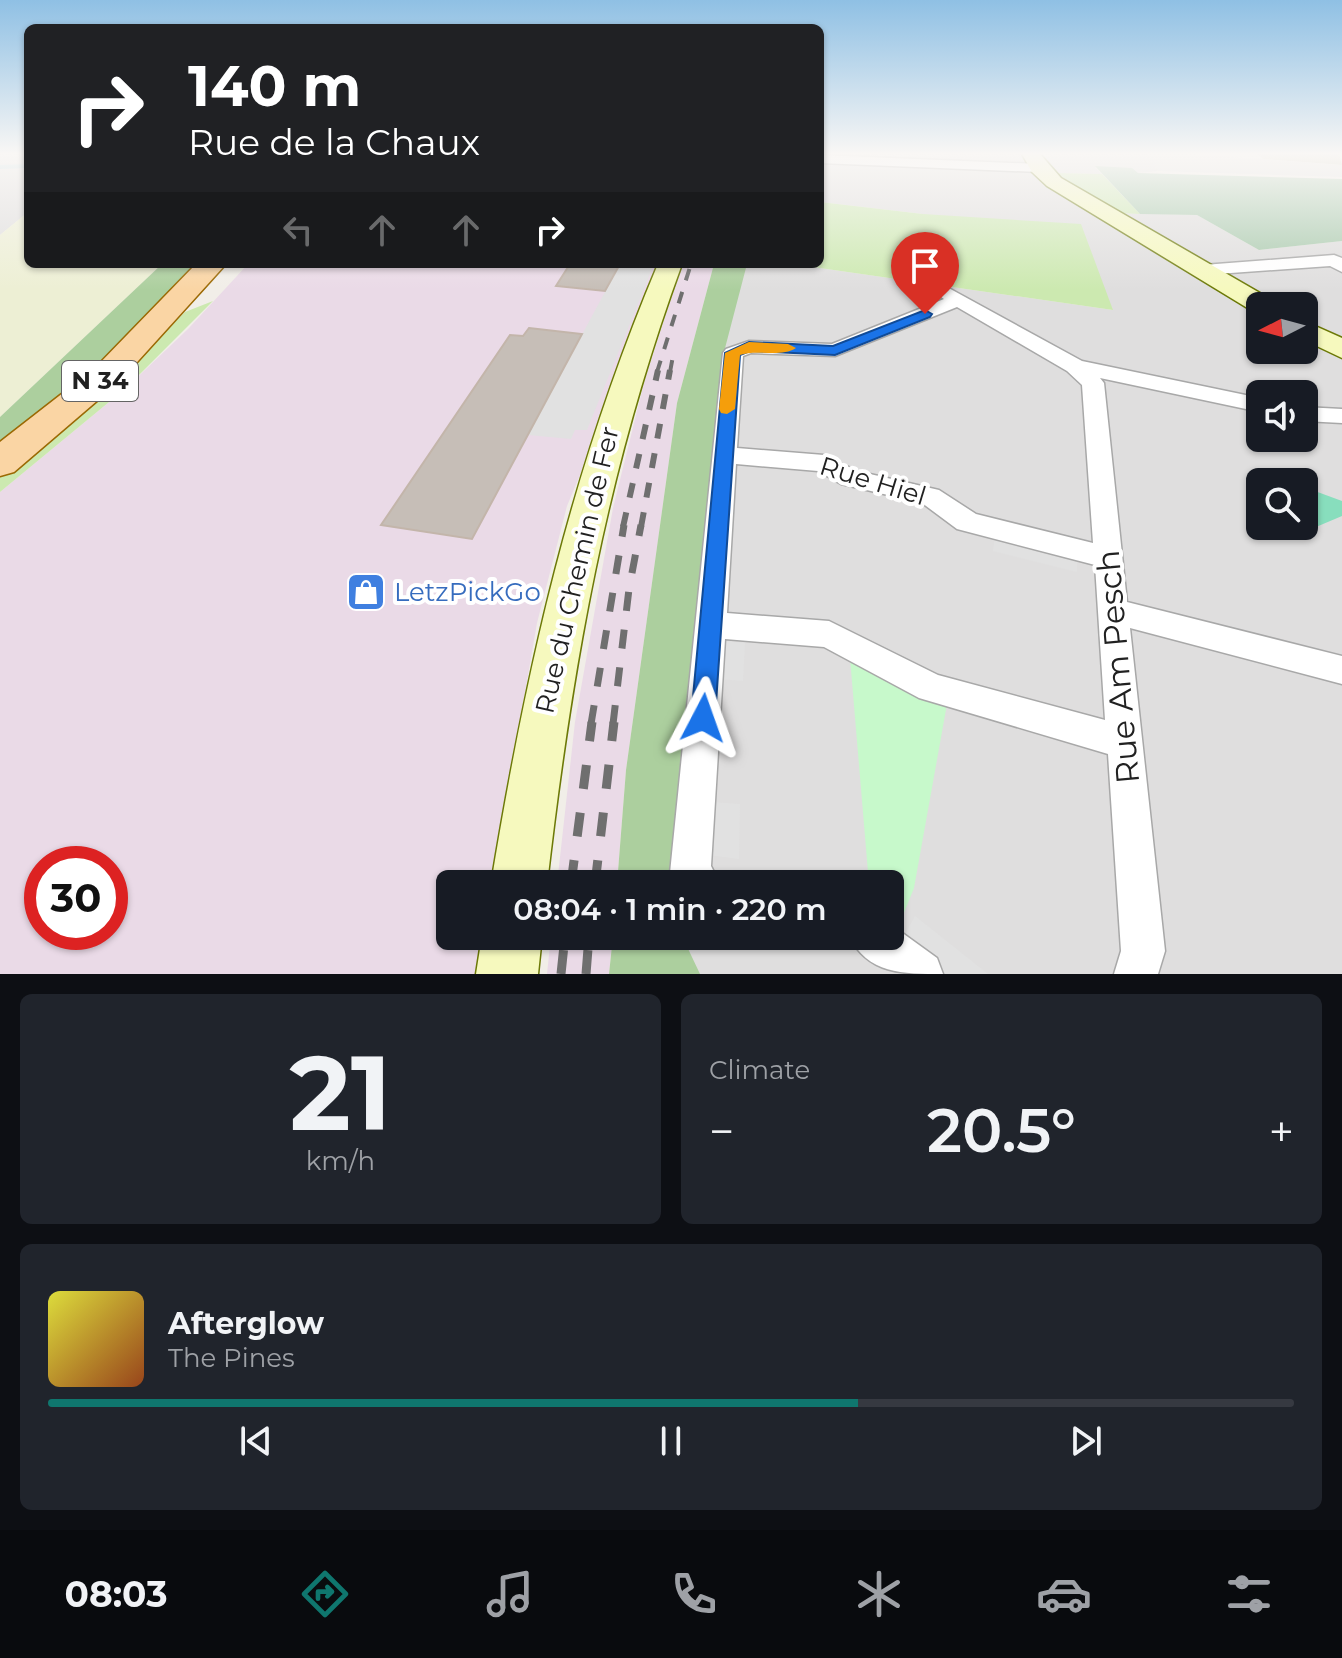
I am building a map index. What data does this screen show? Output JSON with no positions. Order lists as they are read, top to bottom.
{
  "streets": {
    "main road": ["N 34"],
    "street": ["Rue Hiel", "Rue du Chemin de Fer", "Rue Am Pesch"]
  },
  "crossings": [
    ["Rue Hiel", "Rue Am Pesch"]
  ],
  "places": {
    "shop": ["LetzPickGo"]
  },
  "north": "left",
  "page": {
    "turn": ["140 m", "Rue de la Chaux"],
    "limit": "30",
    "trip": "08:04 · 1 min · 220 m",
    "tile": [
      ["21", "km/h"],
      "Climate"
    ],
    "heat": ["−", "20.5°", "+"],
    "song": ["Afterglow", "The Pines"],
    "tabs": "08:03"
  }
}
